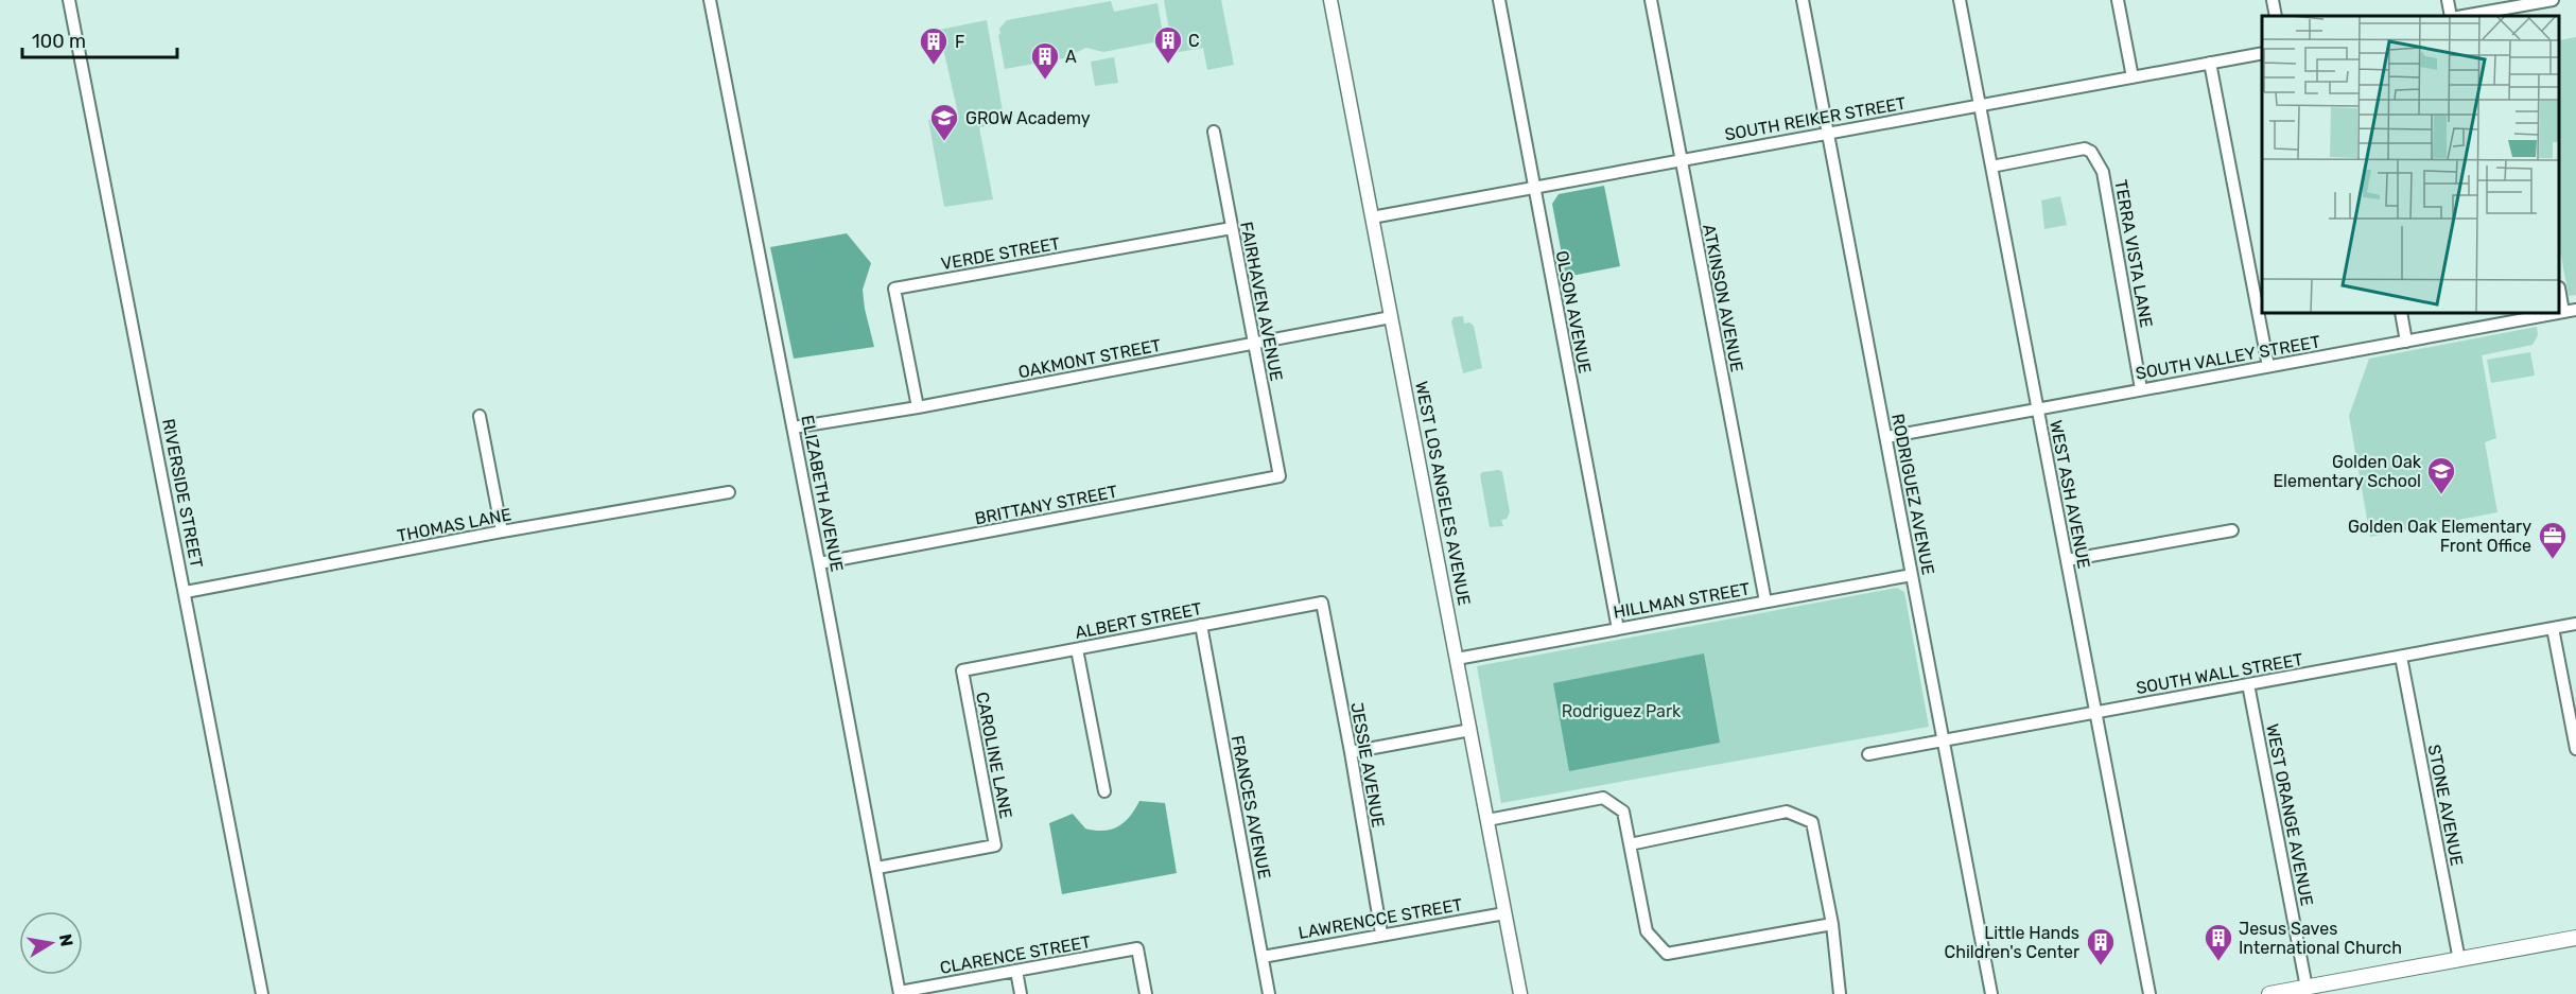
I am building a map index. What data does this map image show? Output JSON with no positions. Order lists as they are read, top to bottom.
{
  "streets": {
    "street": [
      "SOUTH REIKER STREET",
      "VERDE STREET",
      "TERRA VISTA LANE",
      "ATKINSON AVENUE",
      "FAIRHAVEN AVENUE",
      "OLSON AVENUE",
      "SOUTH VALLEY STREET",
      "OAKMONT STREET",
      "RIVERSIDE STREET",
      "ELIZABETH AVENUE",
      "WEST LOS ANGELES AVENUE",
      "RODRIGUEZ AVENUE",
      "WEST ASH AVENUE",
      "BRITTANY STREET",
      "THOMAS LANE",
      "HILLMAN STREET",
      "ALBERT STREET",
      "SOUTH WALL STREET",
      "CAROLINE LANE",
      "JESSIE AVENUE",
      "STONE AVENUE",
      "FRANCES AVENUE",
      "WEST ORANGE AVENUE",
      "LAWRENCCE STREET",
      "CLARENCE STREET"
    ]
  },
  "crossings": [
    ["SOUTH REIKER STREET", "ATKINSON AVENUE"],
    ["SOUTH REIKER STREET", "OLSON AVENUE"],
    ["SOUTH REIKER STREET", "WEST LOS ANGELES AVENUE"],
    ["SOUTH REIKER STREET", "RODRIGUEZ AVENUE"],
    ["SOUTH REIKER STREET", "WEST ASH AVENUE"],
    ["VERDE STREET", "FAIRHAVEN AVENUE"],
    ["VERDE STREET", "OAKMONT STREET"],
    ["TERRA VISTA LANE", "SOUTH VALLEY STREET"],
    ["TERRA VISTA LANE", "WEST ASH AVENUE"],
    ["ATKINSON AVENUE", "HILLMAN STREET"],
    ["FAIRHAVEN AVENUE", "OAKMONT STREET"],
    ["FAIRHAVEN AVENUE", "BRITTANY STREET"],
    ["OLSON AVENUE", "HILLMAN STREET"],
    ["SOUTH VALLEY STREET", "RODRIGUEZ AVENUE"],
    ["SOUTH VALLEY STREET", "WEST ASH AVENUE"],
    ["OAKMONT STREET", "ELIZABETH AVENUE"],
    ["OAKMONT STREET", "WEST LOS ANGELES AVENUE"],
    ["RIVERSIDE STREET", "THOMAS LANE"],
    ["ELIZABETH AVENUE", "BRITTANY STREET"],
    ["ELIZABETH AVENUE", "CAROLINE LANE"],
    ["ELIZABETH AVENUE", "CLARENCE STREET"],
    ["WEST LOS ANGELES AVENUE", "HILLMAN STREET"],
    ["WEST LOS ANGELES AVENUE", "LAWRENCCE STREET"],
    ["RODRIGUEZ AVENUE", "HILLMAN STREET"],
    ["RODRIGUEZ AVENUE", "SOUTH WALL STREET"],
    ["WEST ASH AVENUE", "SOUTH WALL STREET"],
    ["ALBERT STREET", "CAROLINE LANE"],
    ["ALBERT STREET", "JESSIE AVENUE"],
    ["ALBERT STREET", "FRANCES AVENUE"],
    ["SOUTH WALL STREET", "STONE AVENUE"],
    ["SOUTH WALL STREET", "WEST ORANGE AVENUE"],
    ["JESSIE AVENUE", "LAWRENCCE STREET"],
    ["FRANCES AVENUE", "LAWRENCCE STREET"]
  ],
  "parks": ["Rodriguez Park"],
  "places": {
    "building": [
      "C",
      "F",
      "A",
      "Jesus Saves International Church",
      "Little Hands Children's Center"
    ],
    "school or university": ["GROW Academy", "Golden Oak Elementary School"],
    "office": ["Golden Oak Elementary Front Office"]
  },
  "scale_bar": "100 m",
  "north": "right"
}
